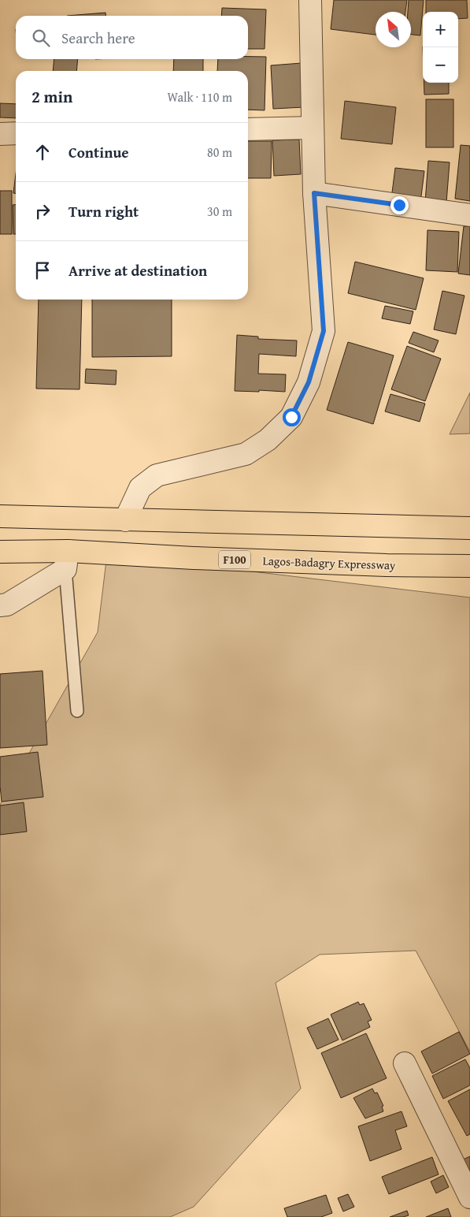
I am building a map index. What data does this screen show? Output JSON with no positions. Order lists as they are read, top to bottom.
{
  "streets": {
    "highway": ["F100", "Lagos-Badagry Expressway"]
  },
  "north": "top left",
  "page": {
    "map_buttons": ["+", "−"],
    "search": "Search here",
    "heading": ["2 min", "Walk · 110 m"],
    "list": [
      ["Continue", "80 m"],
      ["Turn right", "30 m"],
      "Arrive at destination"
    ]
  }
}
